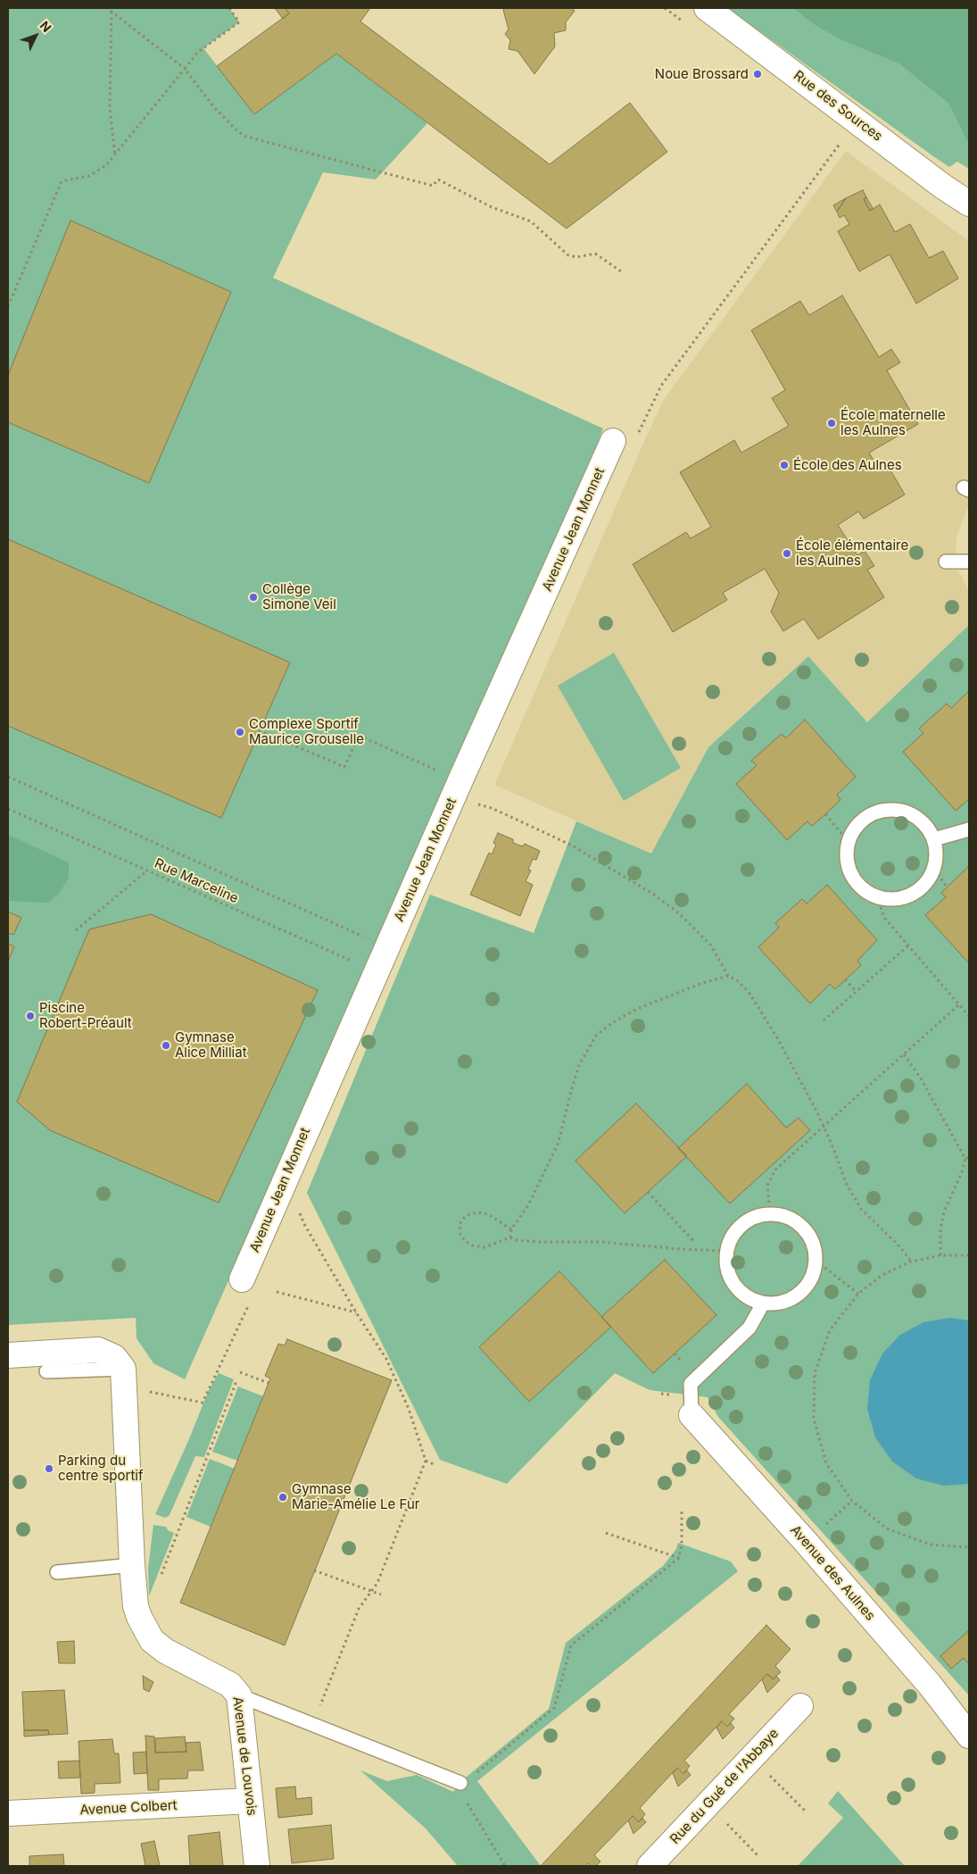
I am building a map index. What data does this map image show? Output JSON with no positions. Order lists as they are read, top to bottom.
{
  "streets": {
    "street": [
      "Rue des Sources",
      "Avenue Jean Monnet",
      "Avenue des Aulnes",
      "Avenue de Louvois",
      "Rue du Gué de l'Abbaye",
      "Avenue Colbert"
    ],
    "path": ["Rue Marceline"]
  },
  "crossings": [
    ["Avenue Jean Monnet", "Rue Marceline"],
    ["Avenue de Louvois", "Avenue Colbert"]
  ],
  "places": [
    "Noue Brossard",
    "École maternelle les Aulnes",
    "École des Aulnes",
    "École élémentaire les Aulnes",
    "Collège Simone Veil",
    "Complexe Sportif Maurice Grouselle",
    "Piscine Robert-Préault",
    "Gymnase Alice Milliat",
    "Parking du centre sportif",
    "Gymnase Marie-Amélie Le Fur"
  ],
  "north": "top right"
}
